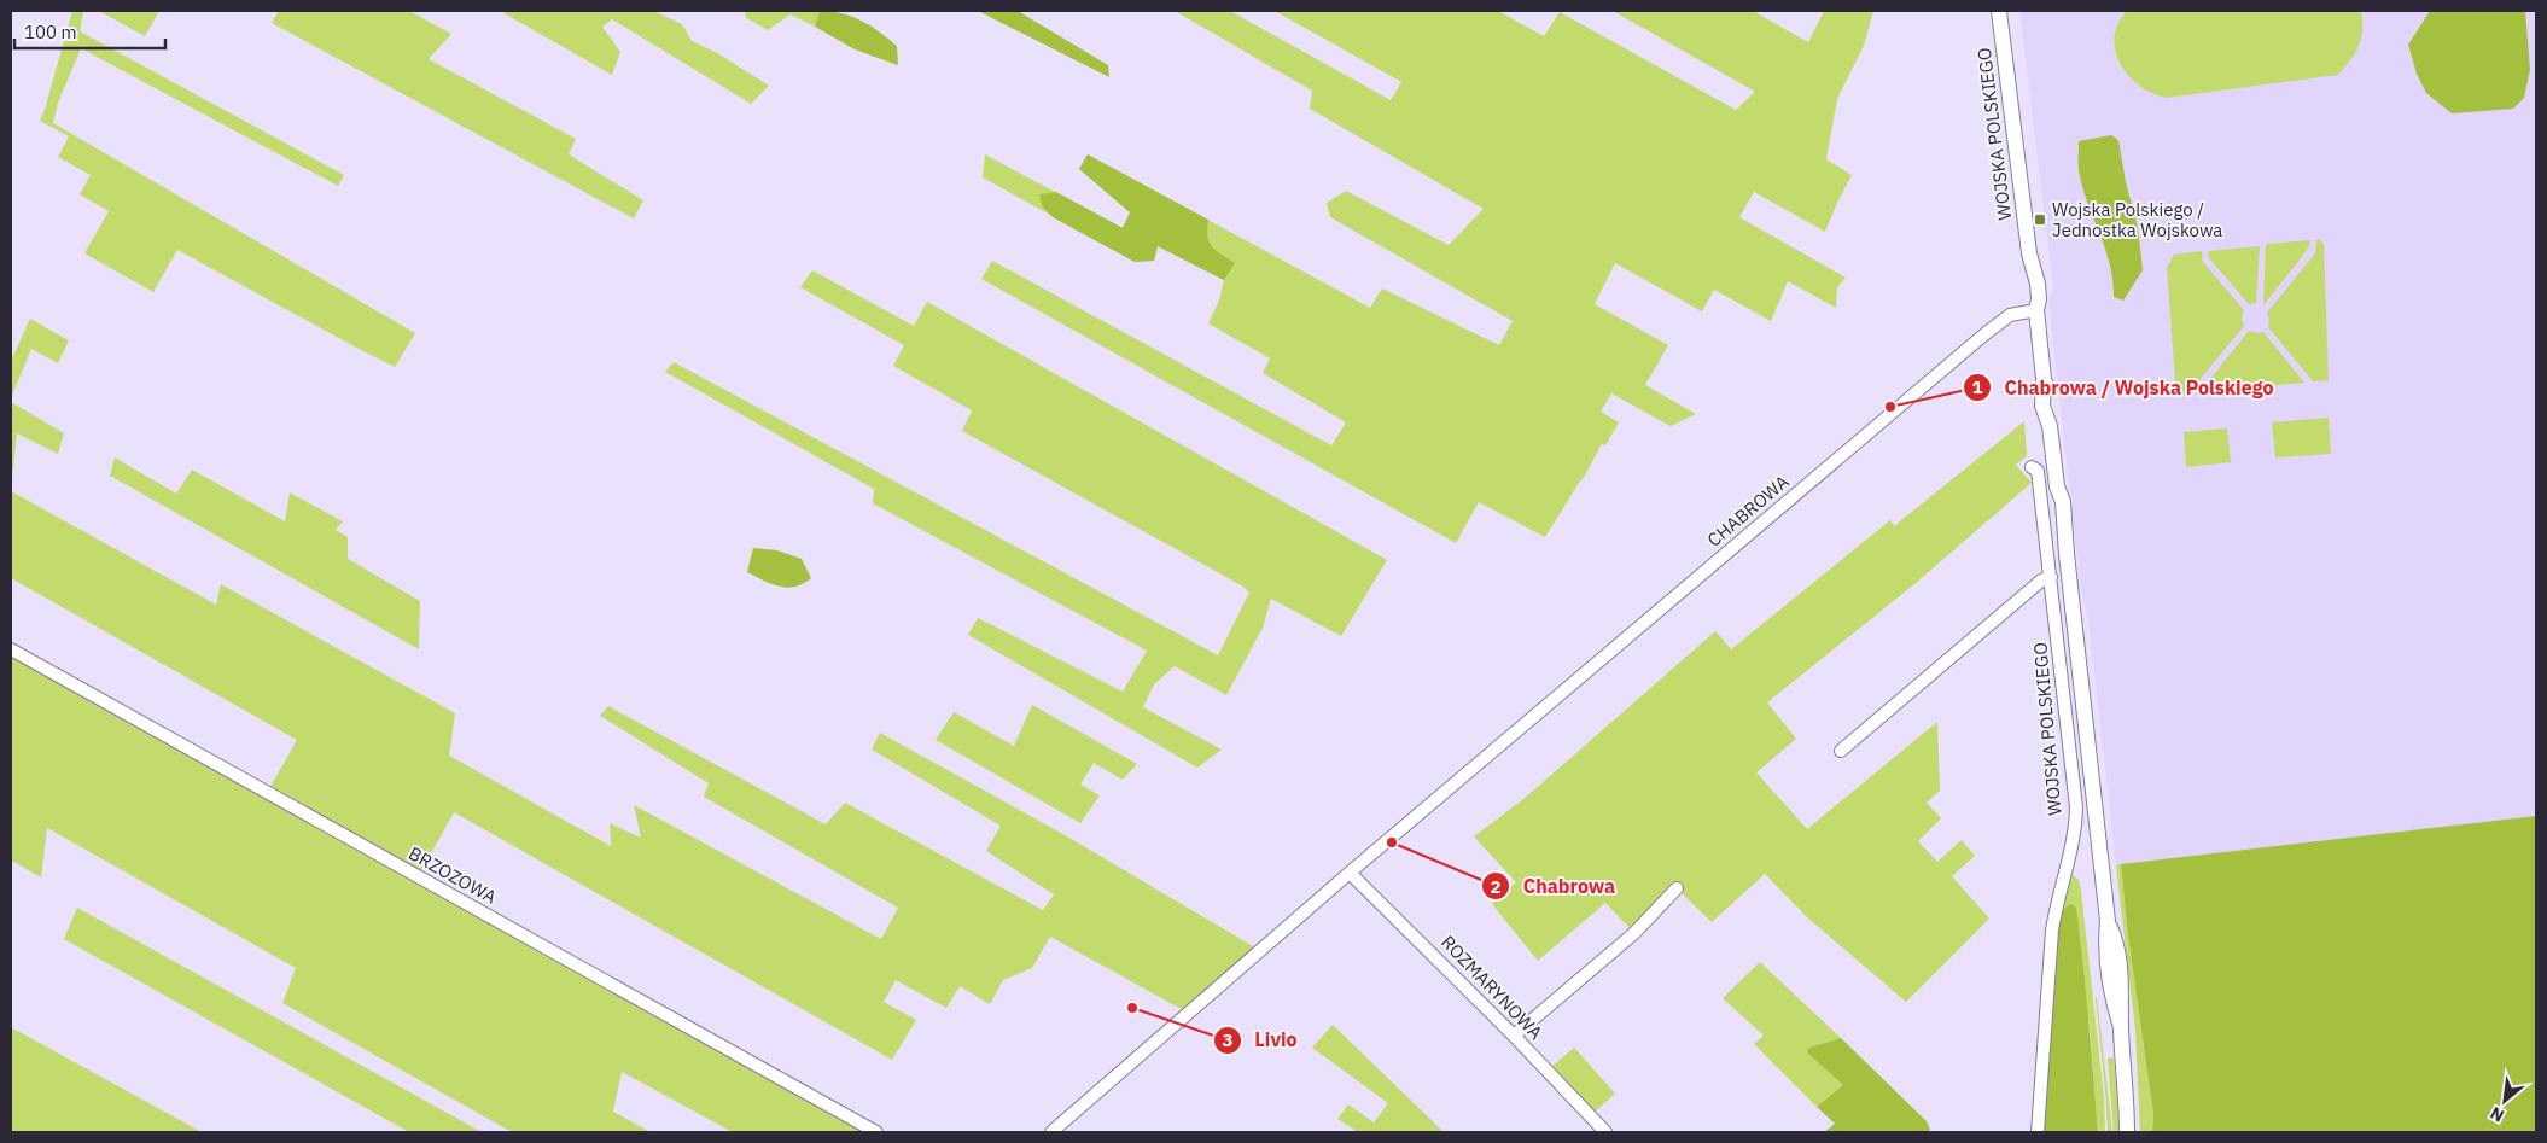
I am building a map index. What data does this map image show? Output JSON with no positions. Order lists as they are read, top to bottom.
{
  "streets": {
    "main road": ["WOJSKA POLSKIEGO"],
    "street": ["CHABROWA", "BRZOZOWA", "ROZMARYNOWA"]
  },
  "crossings": [
    ["WOJSKA POLSKIEGO", "CHABROWA"],
    ["CHABROWA", "ROZMARYNOWA"]
  ],
  "places": {
    "transit": ["Wojska Polskiego / Jednostka Wojskowa"],
    "other": ["Chabrowa / Wojska Polskiego", "Chabrowa", "Livio"]
  },
  "scale_bar": "100 m",
  "north": "bottom left"
}
